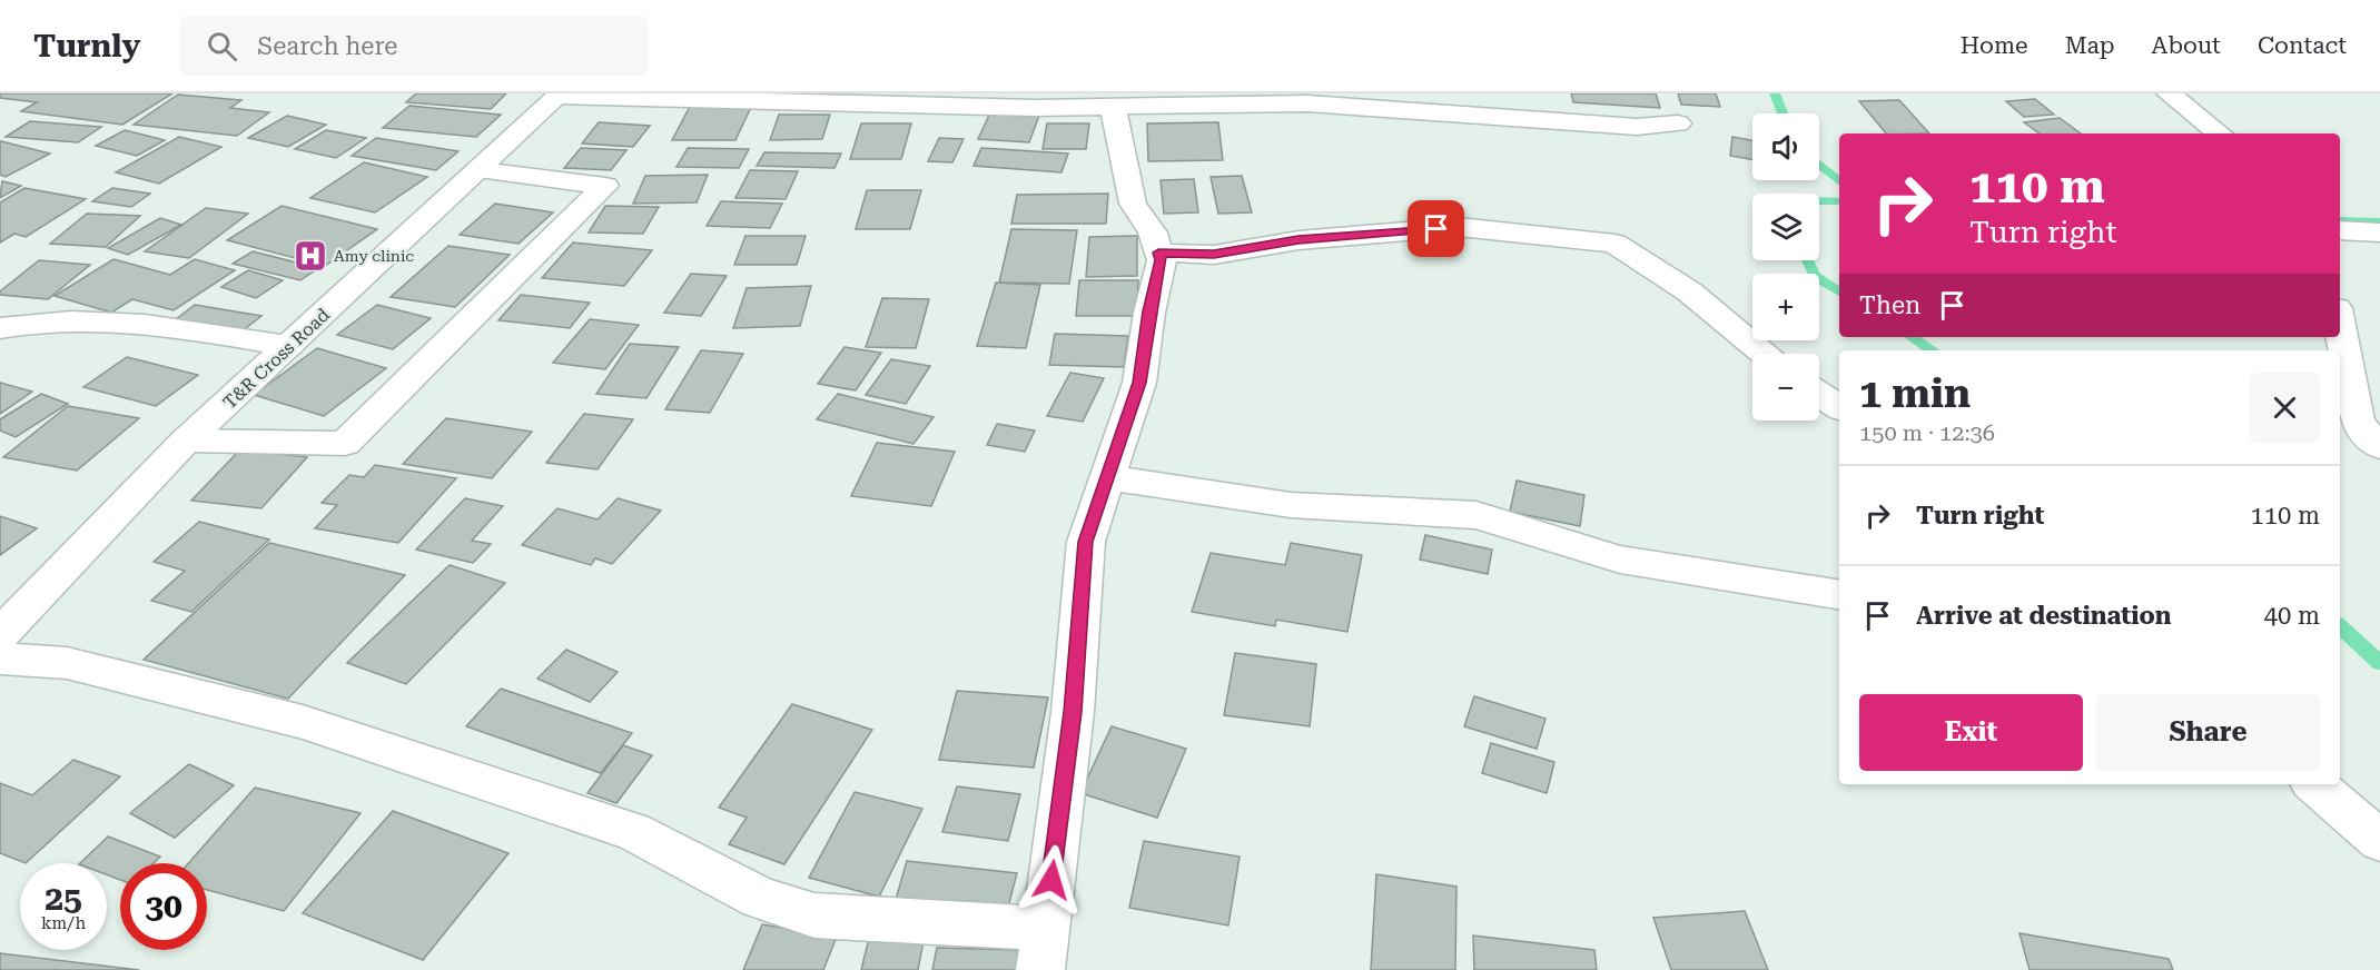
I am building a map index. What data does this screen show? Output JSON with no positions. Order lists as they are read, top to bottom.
{
  "streets": {
    "street": ["T&R Cross Road"]
  },
  "places": {
    "hospital": ["Amy clinic"]
  },
  "page": {
    "header": "Turnly",
    "search": "Search here",
    "nav": [
      "Home",
      "Map",
      "About",
      "Contact"
    ],
    "map_buttons": ["+", "−"],
    "turn": ["110 m", "Turn right"],
    "then": "Then",
    "heading": ["1 min", "150 m · 12:36"],
    "list": [
      {
        "name": "Turn right",
        "value": "110 m"
      },
      {
        "name": "Arrive at destination",
        "value": "40 m"
      }
    ],
    "buttons": ["Exit", "Share"],
    "speed": "25 km/h",
    "limit": "30"
  }
}
